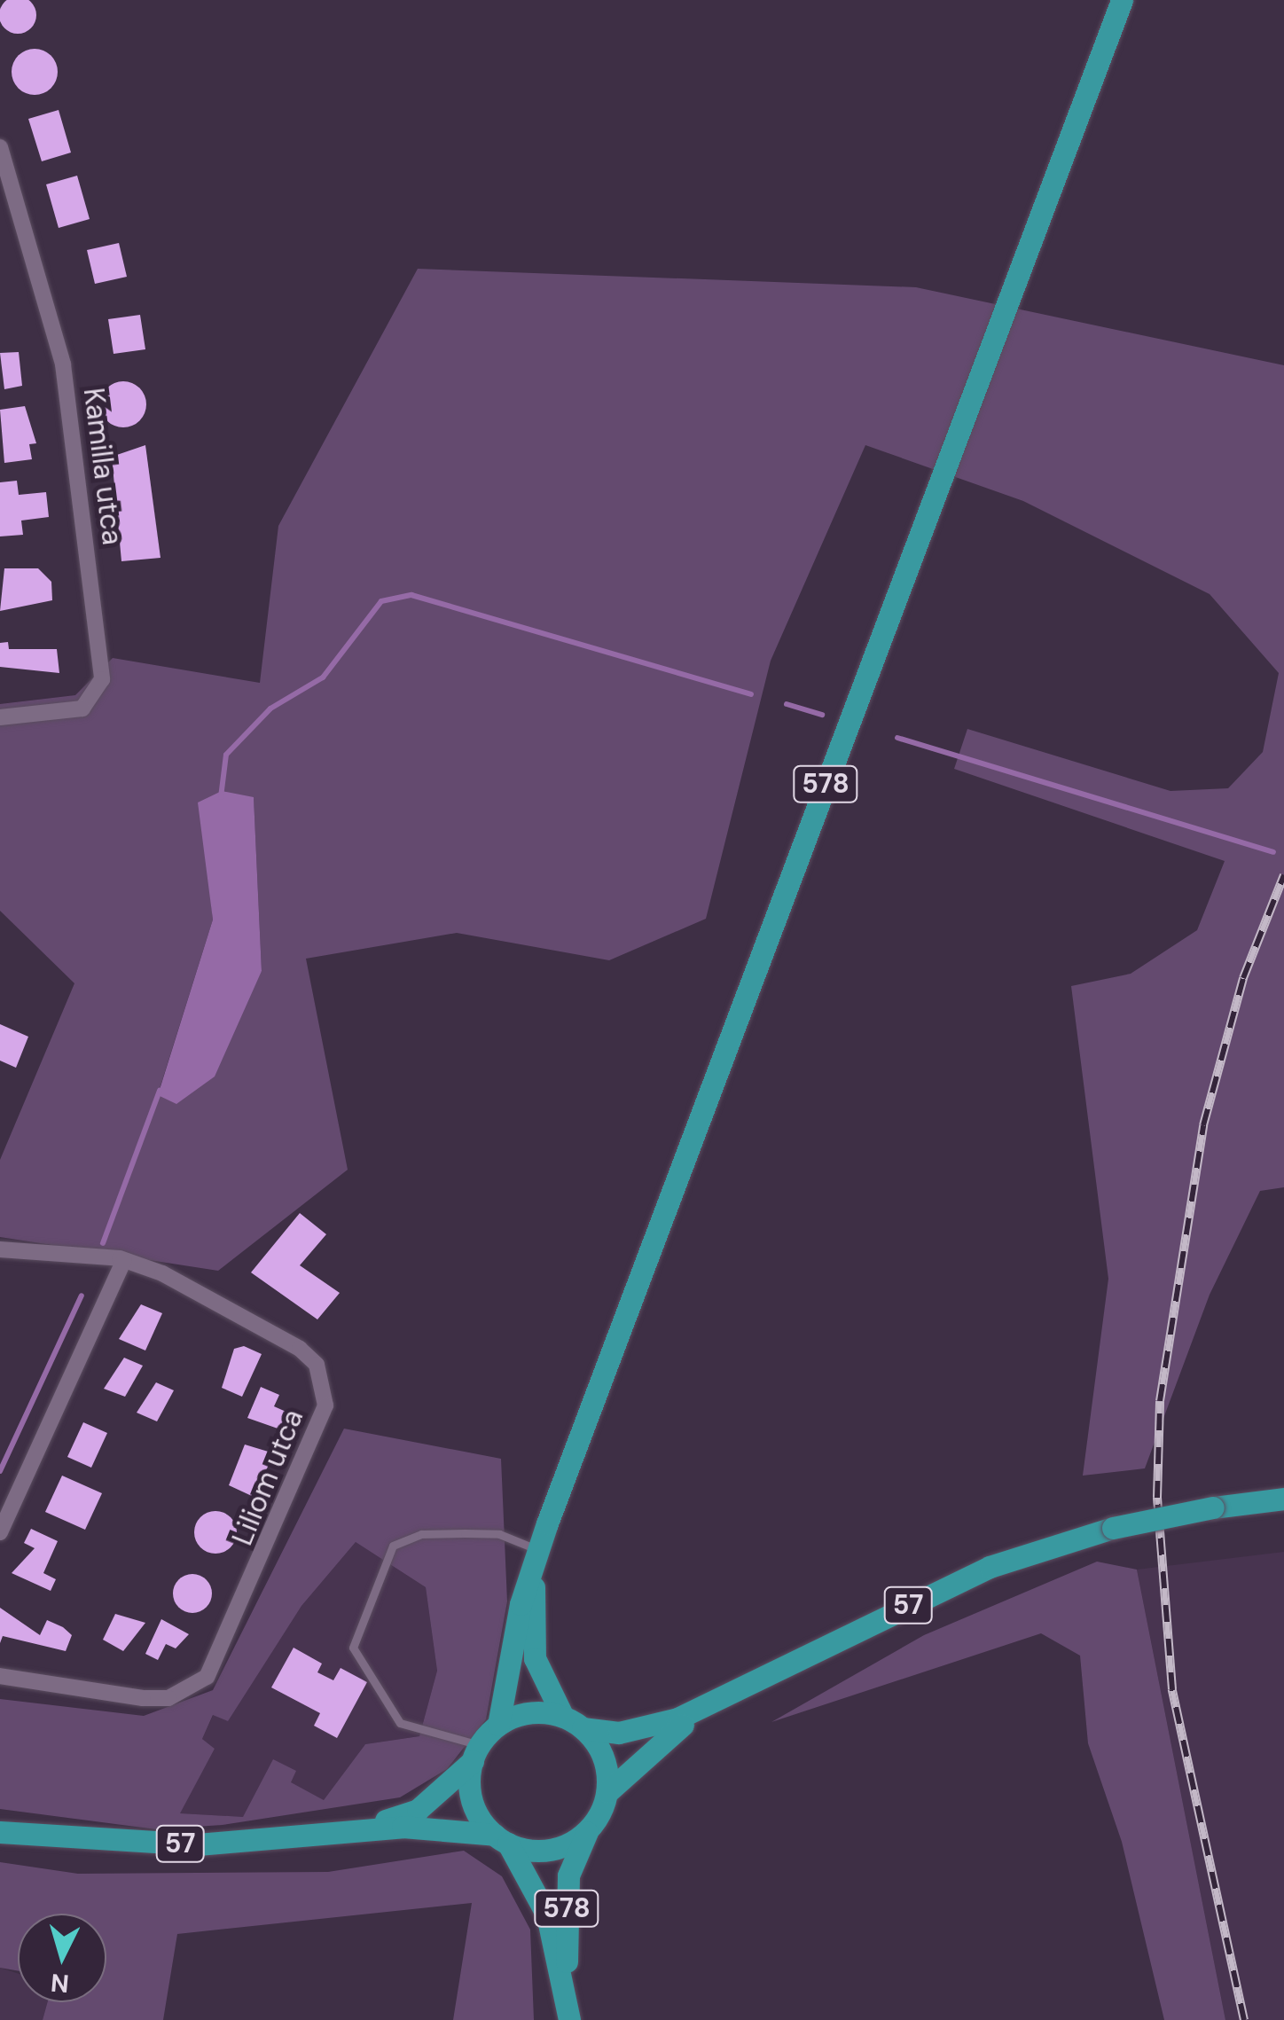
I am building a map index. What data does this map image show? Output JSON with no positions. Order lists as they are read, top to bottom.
{
  "streets": {
    "main road": ["578", "57"],
    "street": ["Kamilla utca", "Liliom utca"]
  },
  "crossings": [
    ["578", "57"]
  ],
  "north": "bottom"
}
